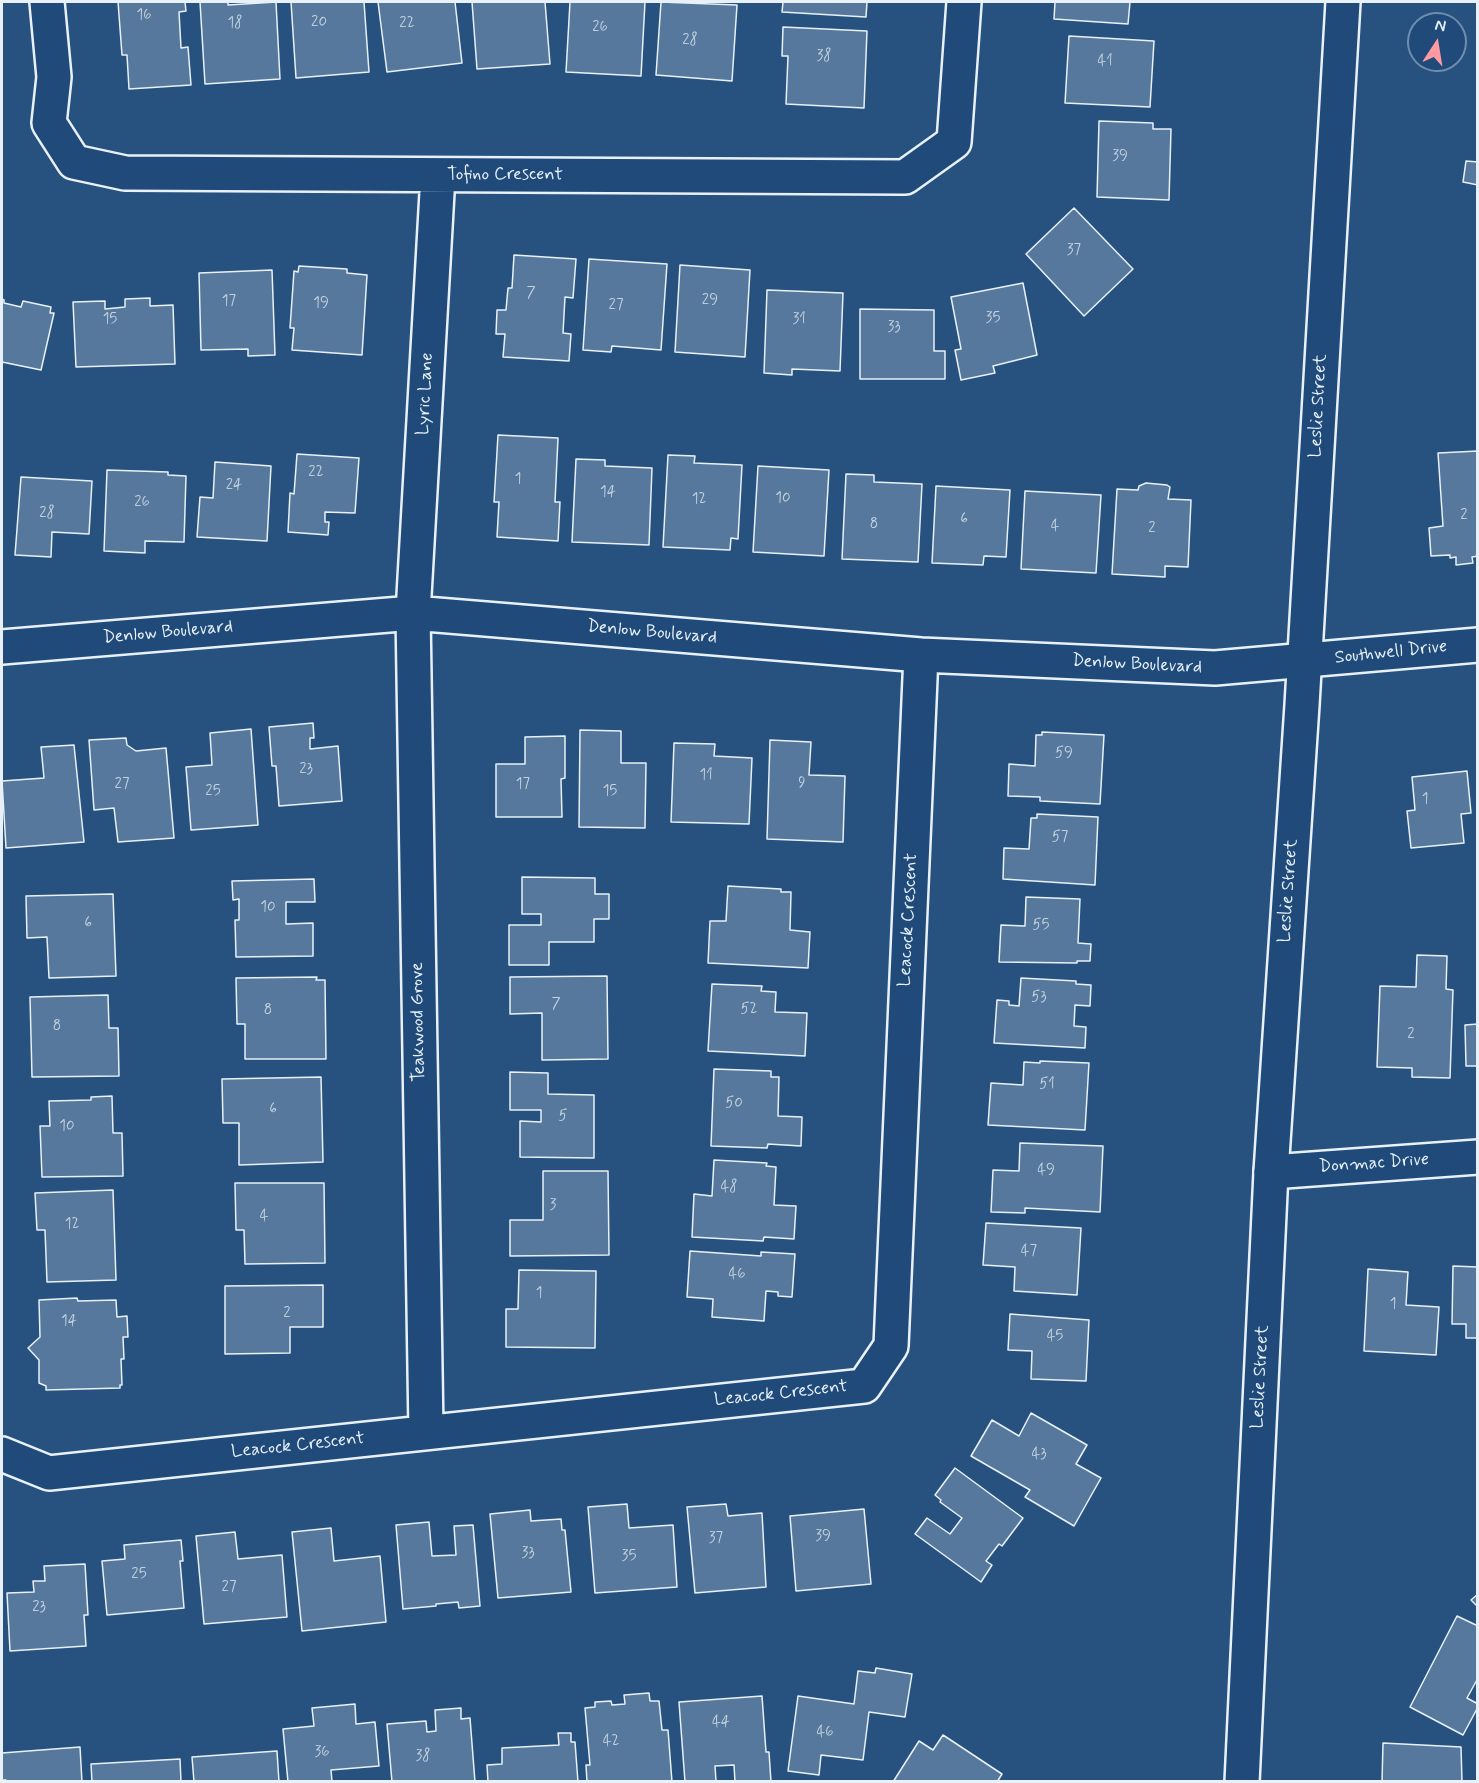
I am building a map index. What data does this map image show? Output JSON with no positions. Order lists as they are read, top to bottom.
{
  "streets": {
    "street": [
      "Tofino Crescent",
      "Lyric Lane",
      "Leslie Street",
      "Denlow Boulevard",
      "Southwell Drive",
      "Leacock Crescent",
      "Teakwood Grove",
      "Donmac Drive"
    ]
  },
  "crossings": [
    ["Tofino Crescent", "Lyric Lane"],
    ["Lyric Lane", "Denlow Boulevard"],
    ["Lyric Lane", "Teakwood Grove"],
    ["Leslie Street", "Denlow Boulevard"],
    ["Leslie Street", "Southwell Drive"],
    ["Leslie Street", "Donmac Drive"],
    ["Denlow Boulevard", "Southwell Drive"],
    ["Denlow Boulevard", "Leacock Crescent"],
    ["Denlow Boulevard", "Teakwood Grove"],
    ["Leacock Crescent", "Teakwood Grove"]
  ],
  "house_numbers": [
    "16",
    "20",
    "18",
    "22",
    "26",
    "28",
    "38",
    "41",
    "39",
    "37",
    "7",
    "29",
    "17",
    "19",
    "27",
    "35",
    "15",
    "31",
    "33",
    "22",
    "1",
    "24",
    "14",
    "10",
    "12",
    "26",
    "28",
    "2",
    "6",
    "8",
    "4",
    "2",
    "59",
    "23",
    "11",
    "9",
    "27",
    "17",
    "25",
    "15",
    "1",
    "57",
    "10",
    "6",
    "55",
    "53",
    "7",
    "52",
    "8",
    "8",
    "2",
    "51",
    "50",
    "6",
    "5",
    "10",
    "49",
    "48",
    "3",
    "4",
    "12",
    "47",
    "46",
    "1",
    "1",
    "2",
    "14",
    "45",
    "43",
    "39",
    "37",
    "33",
    "35",
    "25",
    "27",
    "23",
    "44",
    "46",
    "42",
    "36",
    "38"
  ],
  "north": "top"
}
